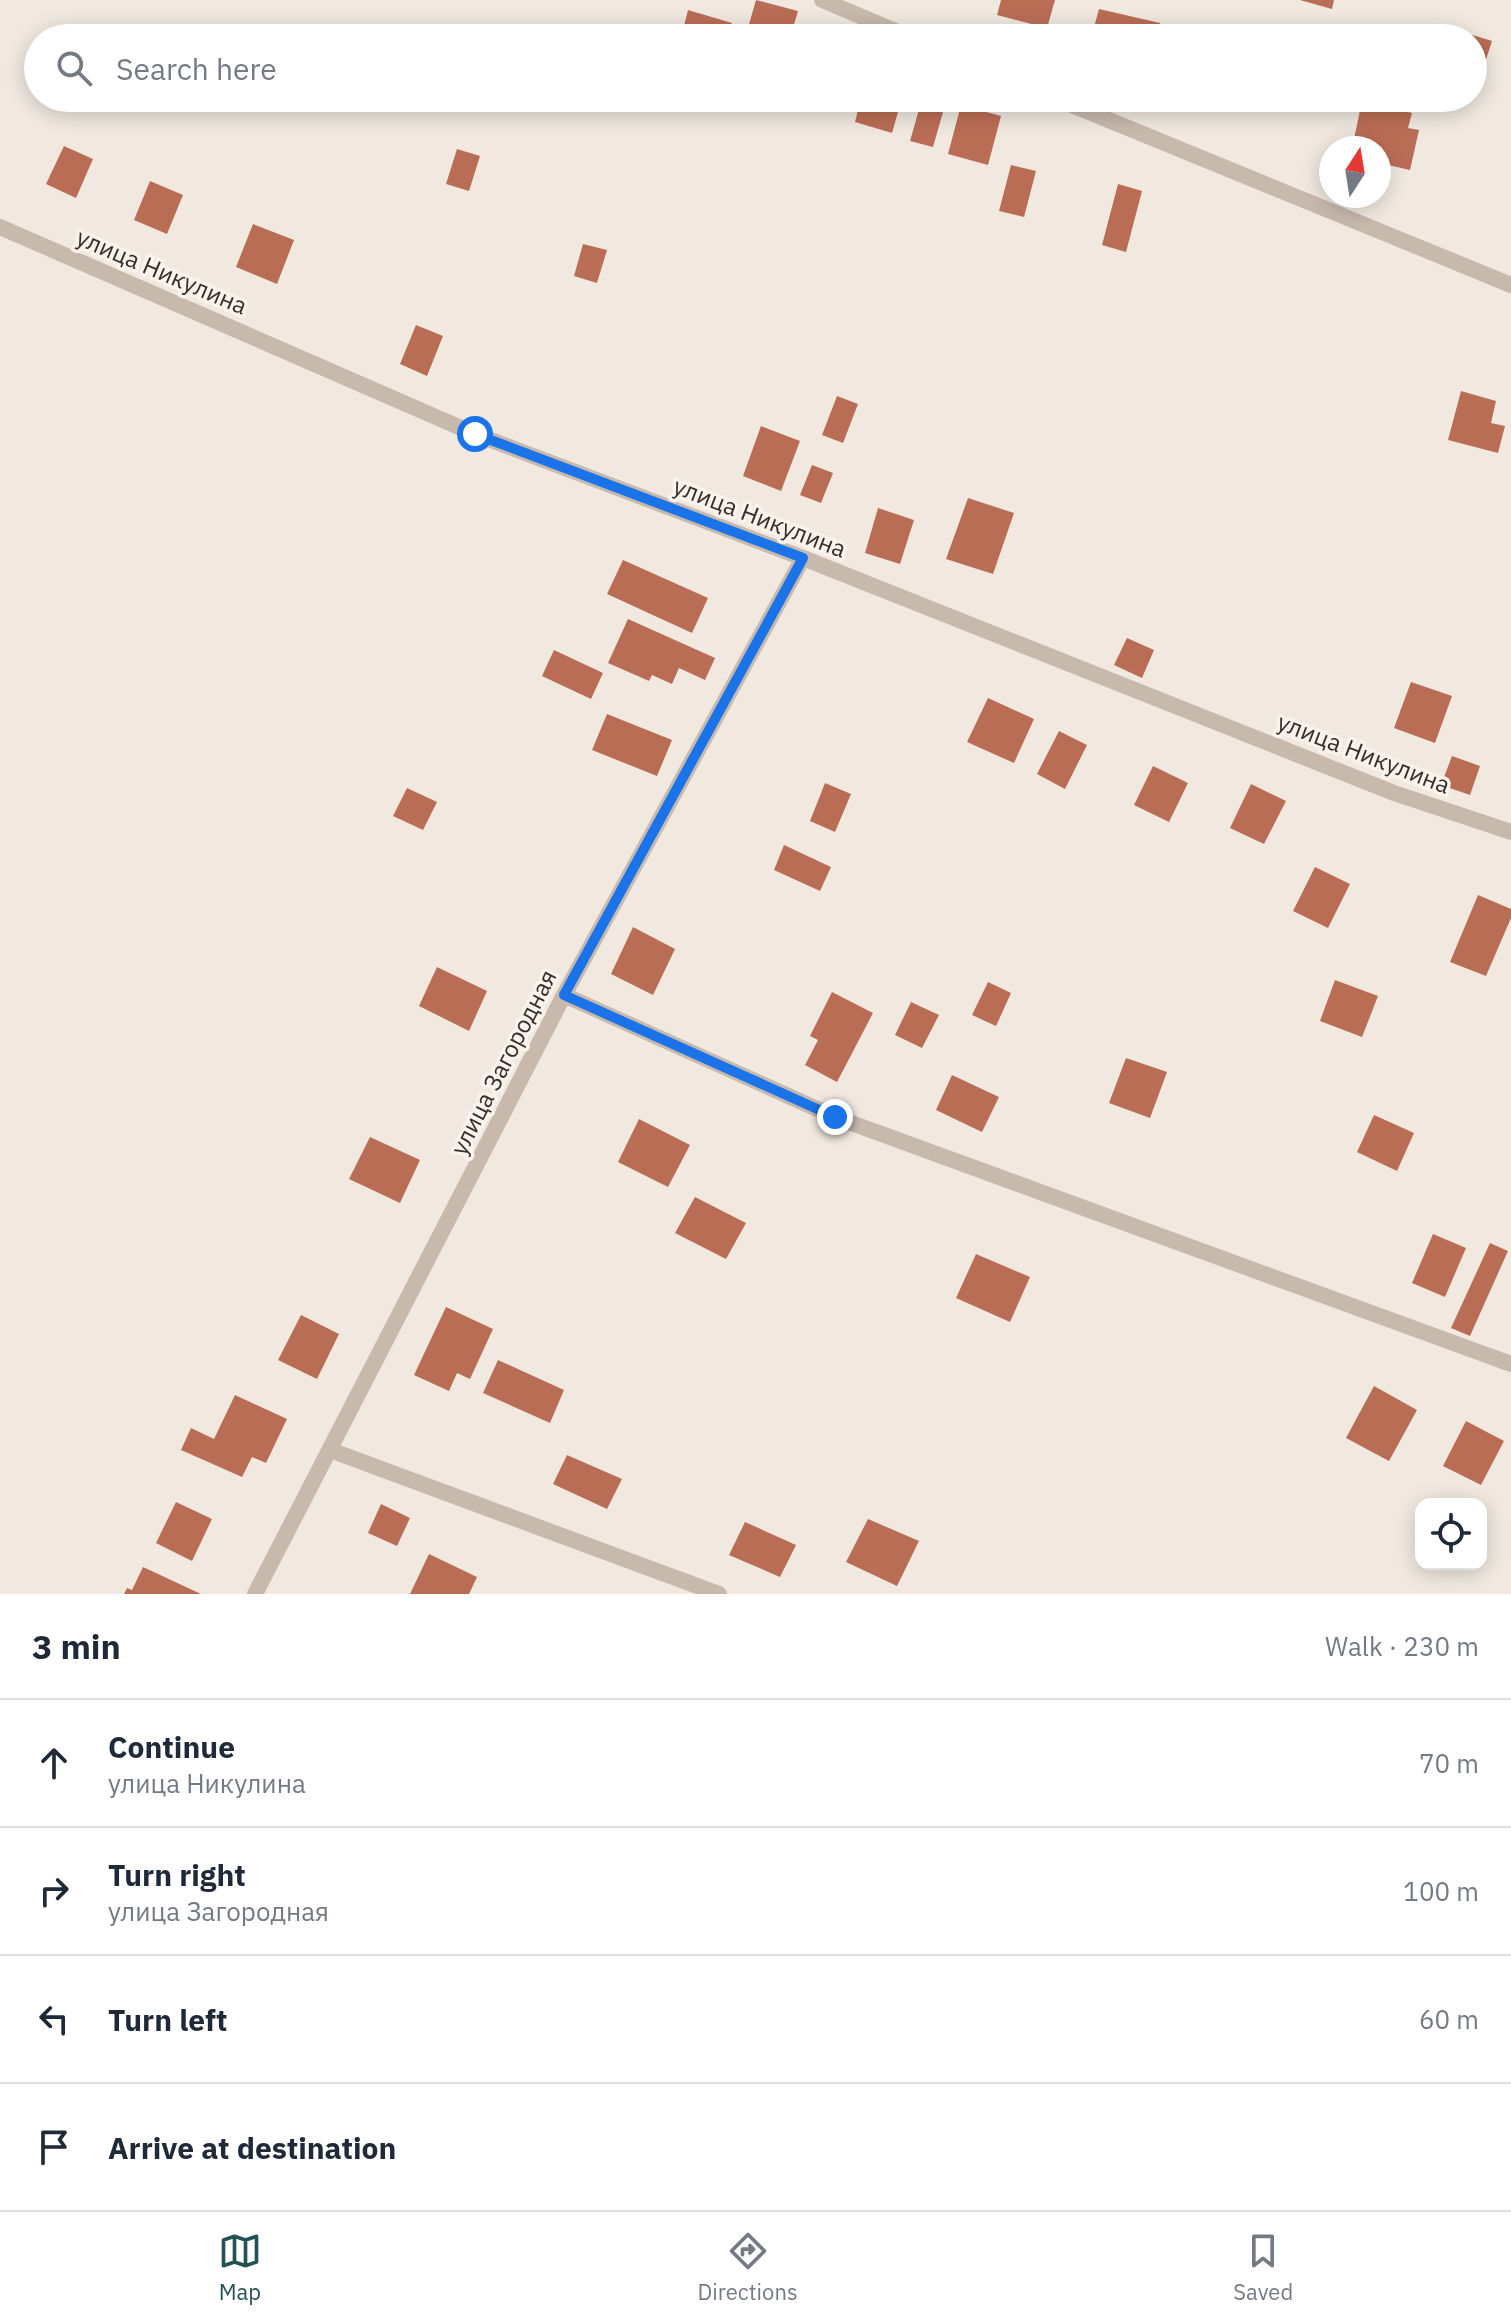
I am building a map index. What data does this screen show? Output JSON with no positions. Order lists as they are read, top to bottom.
{
  "streets": {
    "lane": ["улица Никулина", "улица Загородная"]
  },
  "crossings": [
    ["улица Никулина", "улица Загородная"]
  ],
  "north": "top",
  "page": {
    "search": "Search here",
    "heading": ["3 min", "Walk · 230 m"],
    "list": [
      ["Continue", "улица Никулина", "70 m"],
      ["Turn right", "улица Загородная", "100 m"],
      ["Turn left", "60 m"],
      "Arrive at destination"
    ],
    "nav": ["Map", "Directions", "Saved"]
  }
}
